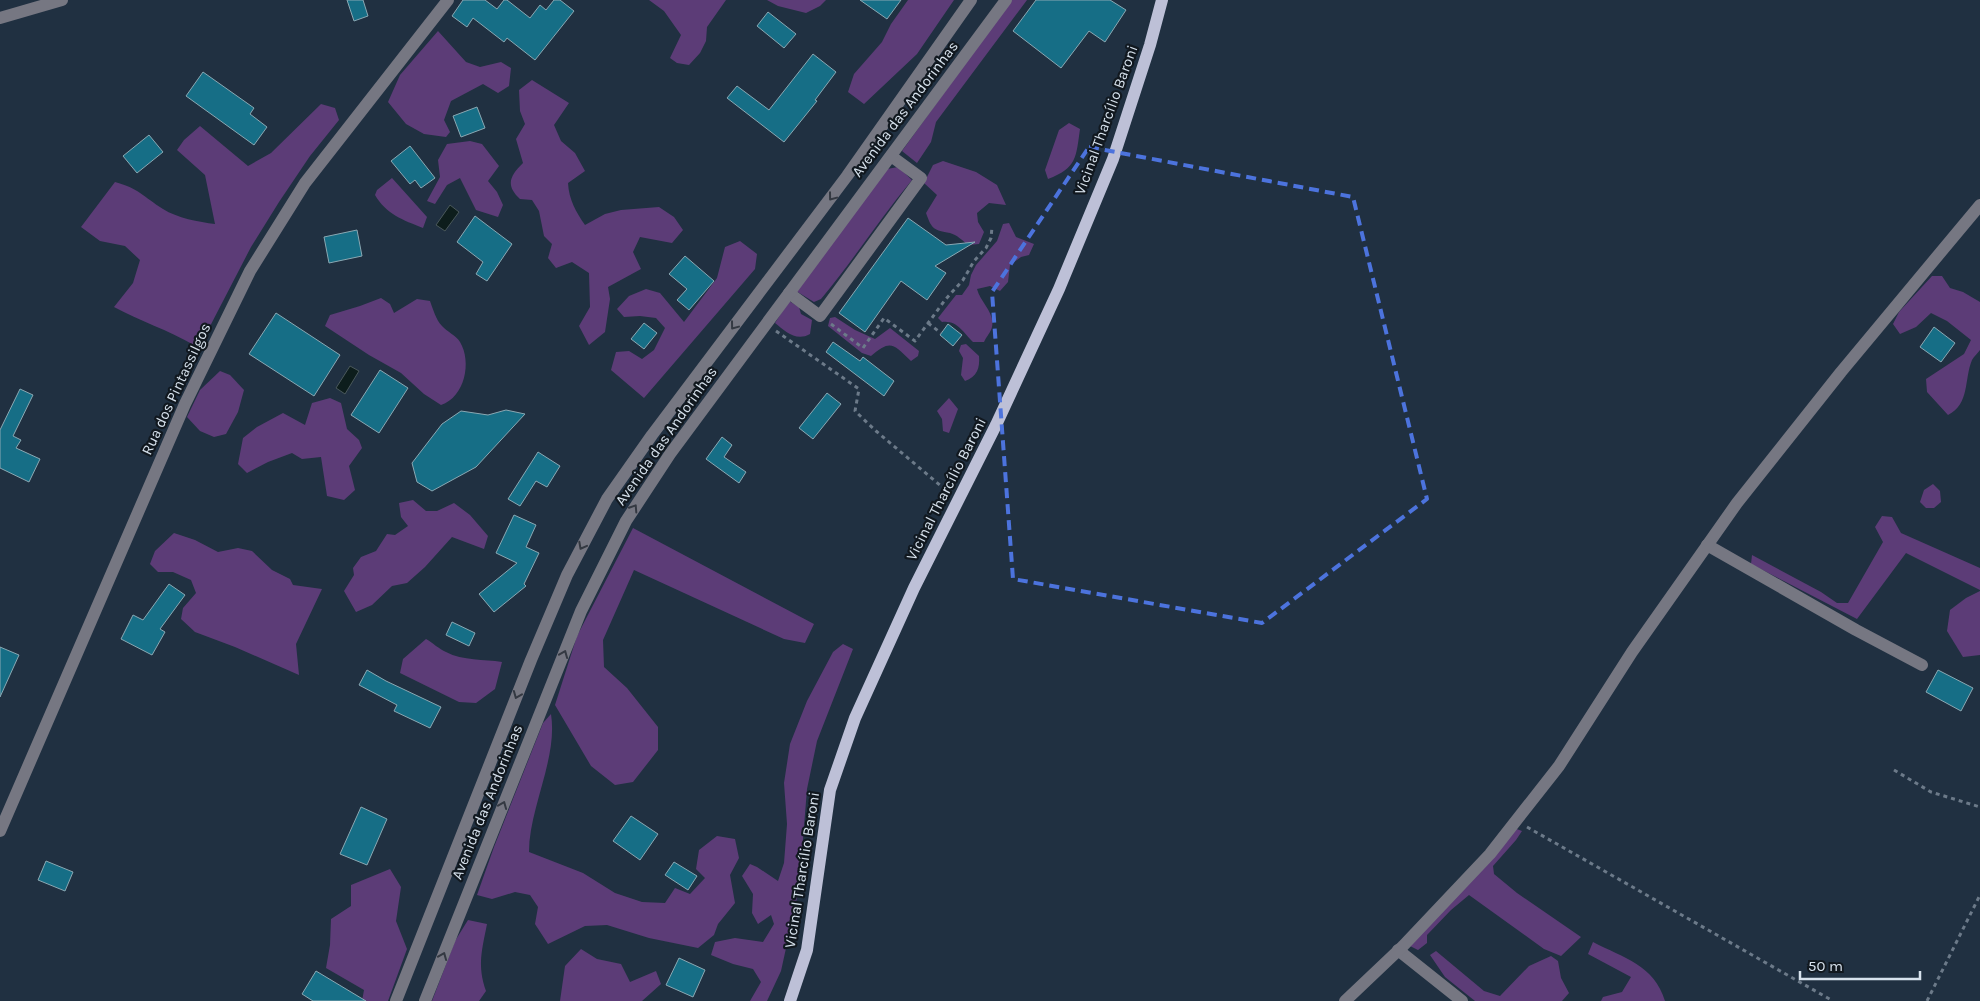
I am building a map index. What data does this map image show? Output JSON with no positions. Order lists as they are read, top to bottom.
{
  "streets": {
    "main road": ["Vicinal Tharcílio Baroni"],
    "street": ["Avenida das Andorinhas", "Rua dos Pintassilgos"]
  },
  "scale_bar": "50 m"
}
